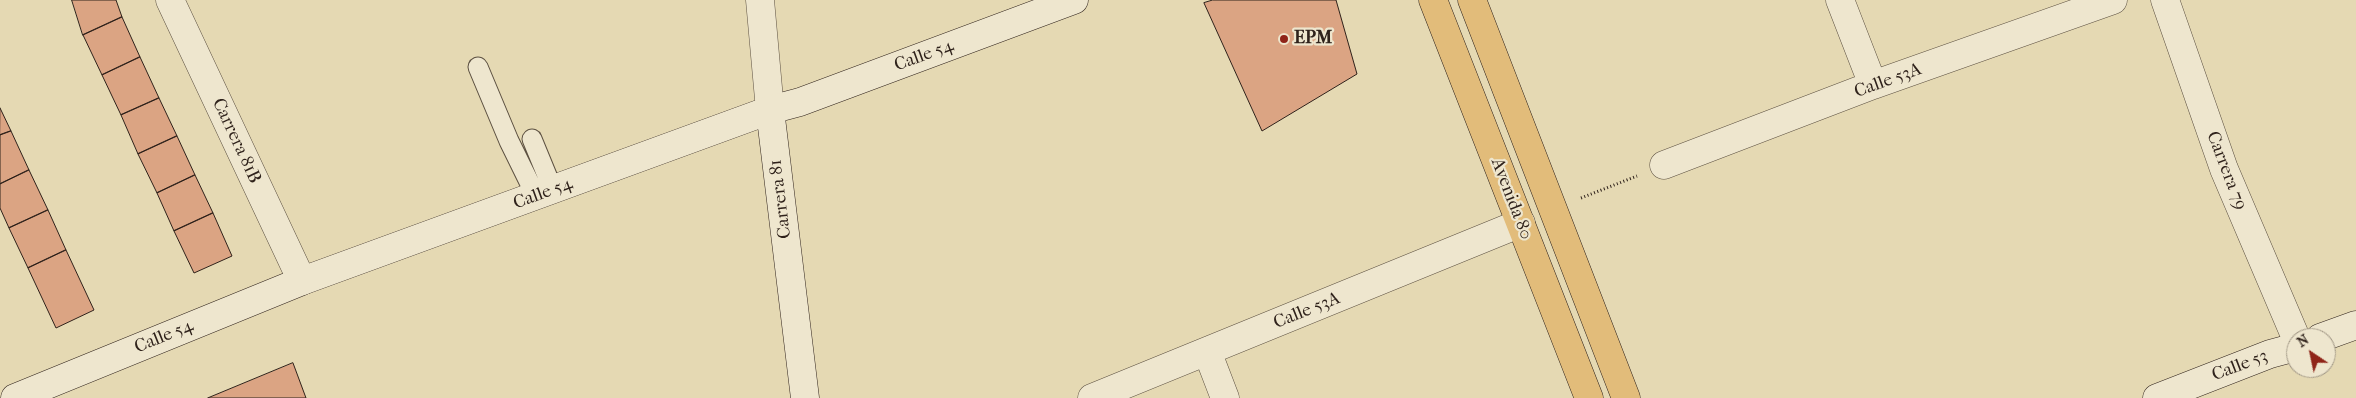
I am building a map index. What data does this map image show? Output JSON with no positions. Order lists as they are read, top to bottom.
{
  "streets": {
    "main road": ["Avenida 80"],
    "street": [
      "Calle 54",
      "Calle 53A",
      "Carrera 81B",
      "Carrera 79",
      "Carrera 81",
      "Calle 53"
    ]
  },
  "crossings": [
    ["Calle 54", "Carrera 81B"],
    ["Calle 54", "Carrera 81"],
    ["Calle 53A", "Avenida 80"]
  ],
  "places": ["EPM"],
  "north": "top left"
}
